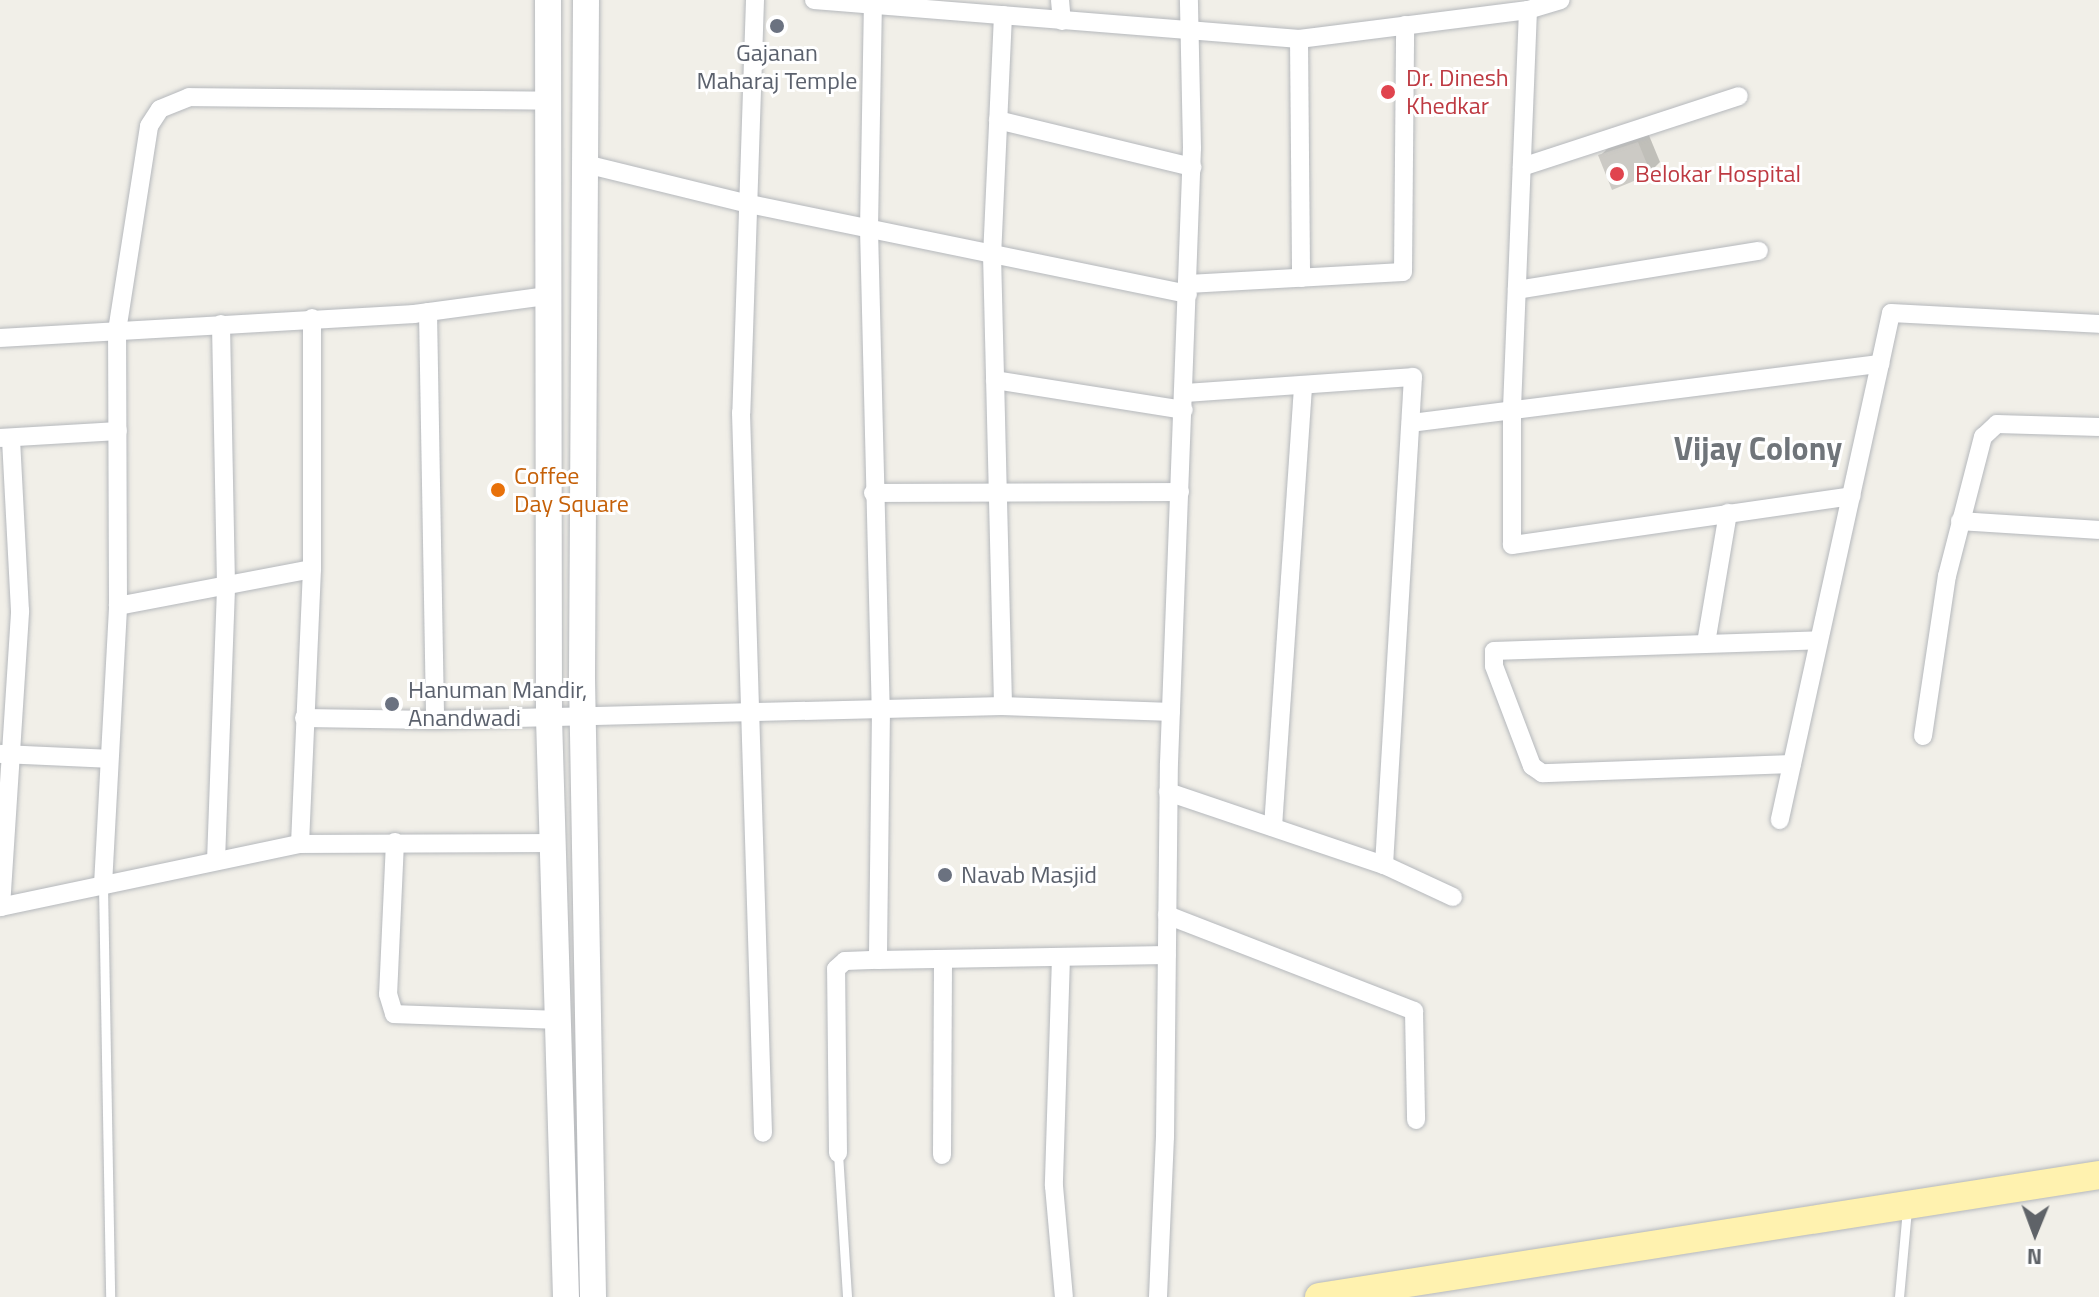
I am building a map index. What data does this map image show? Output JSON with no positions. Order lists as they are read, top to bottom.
{
  "districts": ["Vijay Colony"],
  "places": [
    "Gajanan Maharaj Temple",
    "Dr. Dinesh Khedkar",
    "Belokar Hospital",
    "Coffee Day Square",
    "Hanuman Mandir, Anandwadi",
    "Navab Masjid"
  ],
  "north": "bottom"
}
